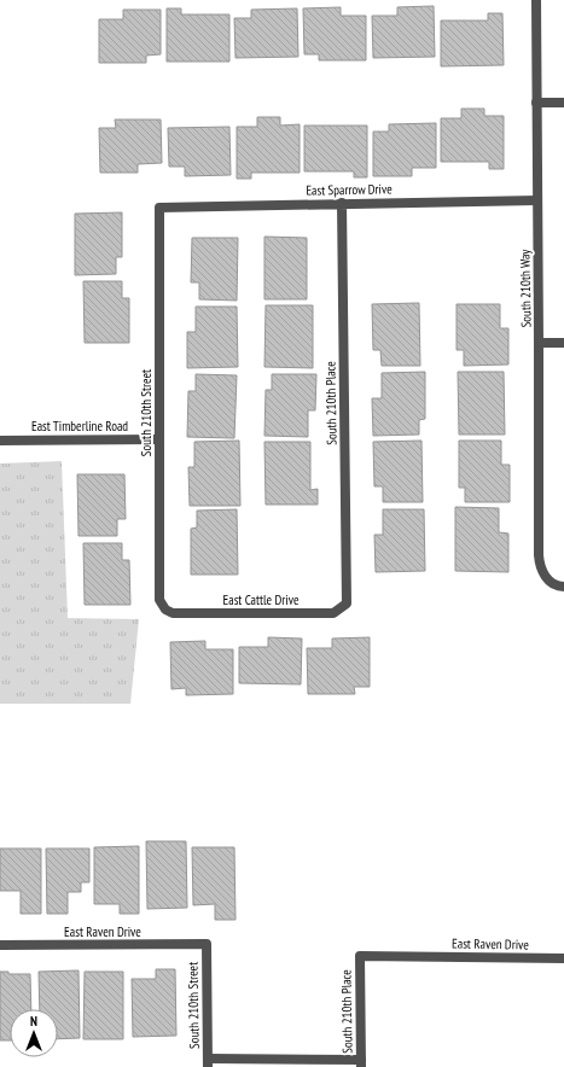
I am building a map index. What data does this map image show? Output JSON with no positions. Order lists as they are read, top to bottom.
{
  "streets": {
    "street": [
      "East Sparrow Drive",
      "South 210th Way",
      "South 210th Place",
      "South 210th Street",
      "East Timberline Road",
      "East Cattle Drive",
      "East Raven Drive"
    ]
  },
  "crossings": [
    ["East Sparrow Drive", "South 210th Way"],
    ["East Sparrow Drive", "South 210th Place"],
    ["East Sparrow Drive", "South 210th Street"],
    ["South 210th Place", "East Cattle Drive"],
    ["South 210th Place", "East Raven Drive"],
    ["South 210th Street", "East Timberline Road"],
    ["South 210th Street", "East Cattle Drive"],
    ["South 210th Street", "East Raven Drive"]
  ],
  "north": "top"
}
